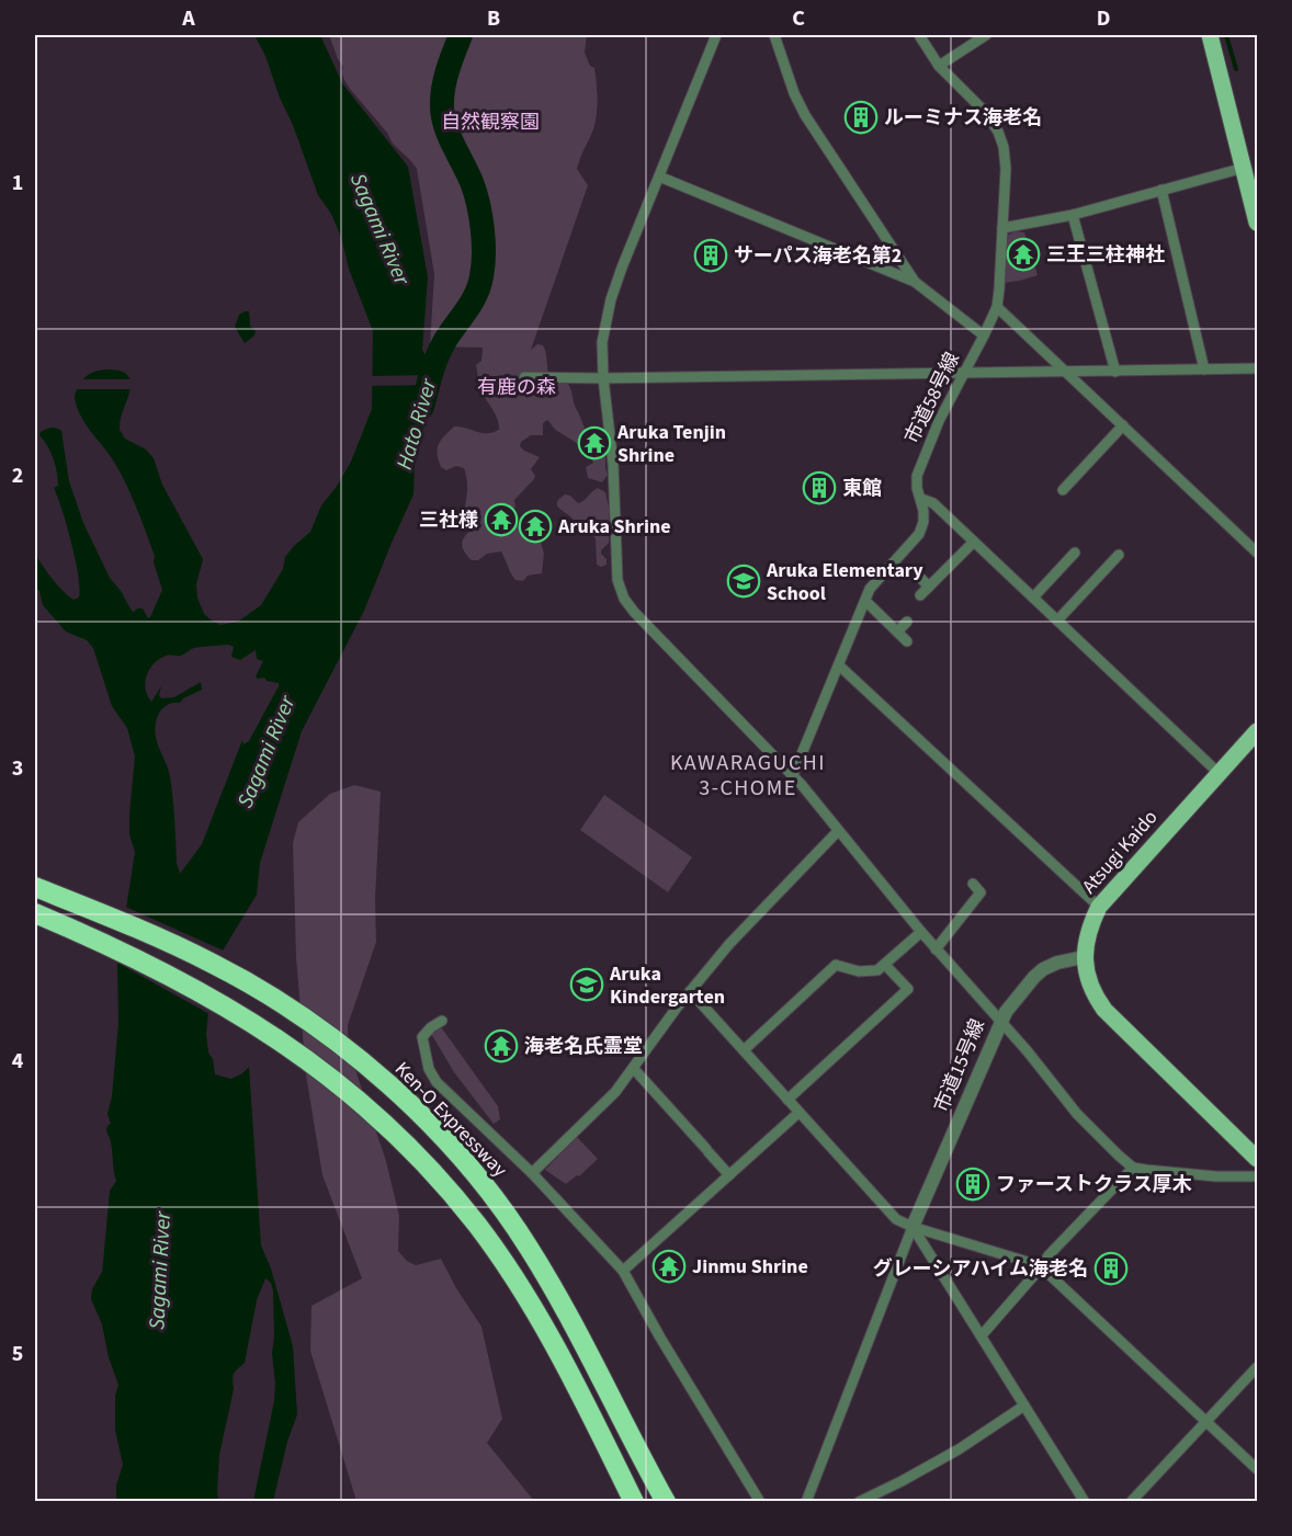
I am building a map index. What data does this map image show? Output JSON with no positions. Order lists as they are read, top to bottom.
{
  "streets": {
    "highway": ["Ken-O Expressway"],
    "main road": ["Atsugi Kaido"],
    "street": ["市道58号線", "市道15号線"]
  },
  "crossings": [
    ["Atsugi Kaido", "市道15号線"]
  ],
  "districts": ["KAWARAGUCHI 3-CHOME"],
  "water": ["Sagami River", "Hato River"],
  "parks": ["自然観察園", "有鹿の森"],
  "places": {
    "building": [
      "ルーミナス海老名",
      "サーパス海老名第2",
      "東館",
      "ファーストクラス厚木",
      "グレーシアハイム海老名"
    ],
    "temple": [
      "三王三柱神社",
      "Aruka Tenjin Shrine",
      "三社様",
      "Aruka Shrine",
      "海老名氏霊堂",
      "Jinmu Shrine"
    ],
    "school or university": ["Aruka Elementary School", "Aruka Kindergarten"]
  },
  "grid": {
    "columns": [
      "A",
      "B",
      "C",
      "D"
    ],
    "rows": [
      "1",
      "2",
      "3",
      "4",
      "5"
    ]
  }
}
